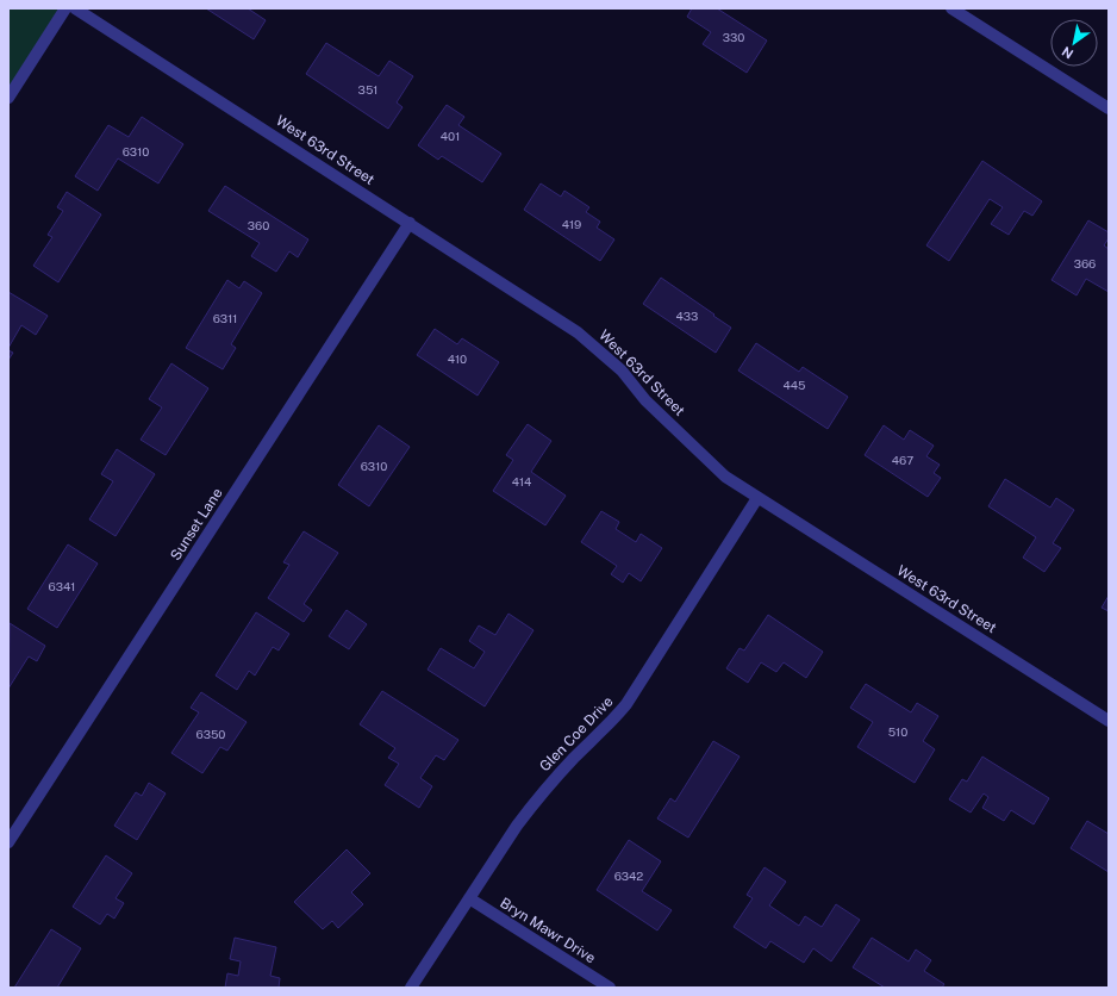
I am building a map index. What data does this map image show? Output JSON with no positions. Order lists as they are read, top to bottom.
{
  "streets": {
    "street": [
      "West 63rd Street",
      "Sunset Lane",
      "Glen Coe Drive",
      "Bryn Mawr Drive"
    ]
  },
  "crossings": [
    ["West 63rd Street", "Sunset Lane"],
    ["West 63rd Street", "Glen Coe Drive"],
    ["Glen Coe Drive", "Bryn Mawr Drive"]
  ],
  "house_numbers": [
    "330",
    "351",
    "401",
    "6310",
    "419",
    "360",
    "366",
    "433",
    "6311",
    "410",
    "445",
    "467",
    "6310",
    "414",
    "6341",
    "510",
    "6350",
    "6342"
  ],
  "north": "bottom left"
}
